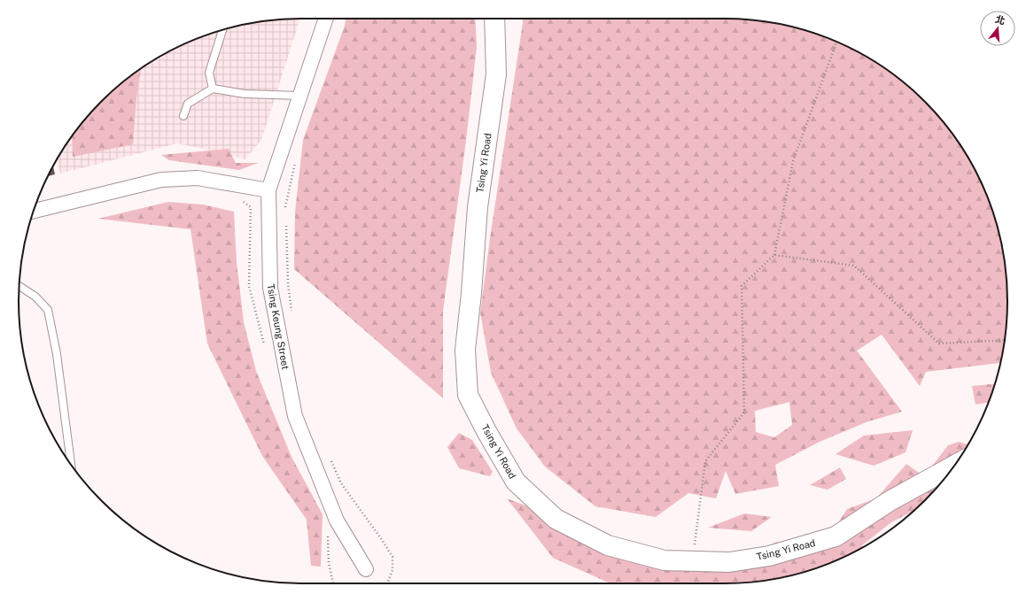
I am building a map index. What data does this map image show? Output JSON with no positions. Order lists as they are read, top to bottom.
{
  "streets": {
    "main road": ["Tsing Yi Road"],
    "street": ["Tsing Keung Street"]
  },
  "north": "top"
}
